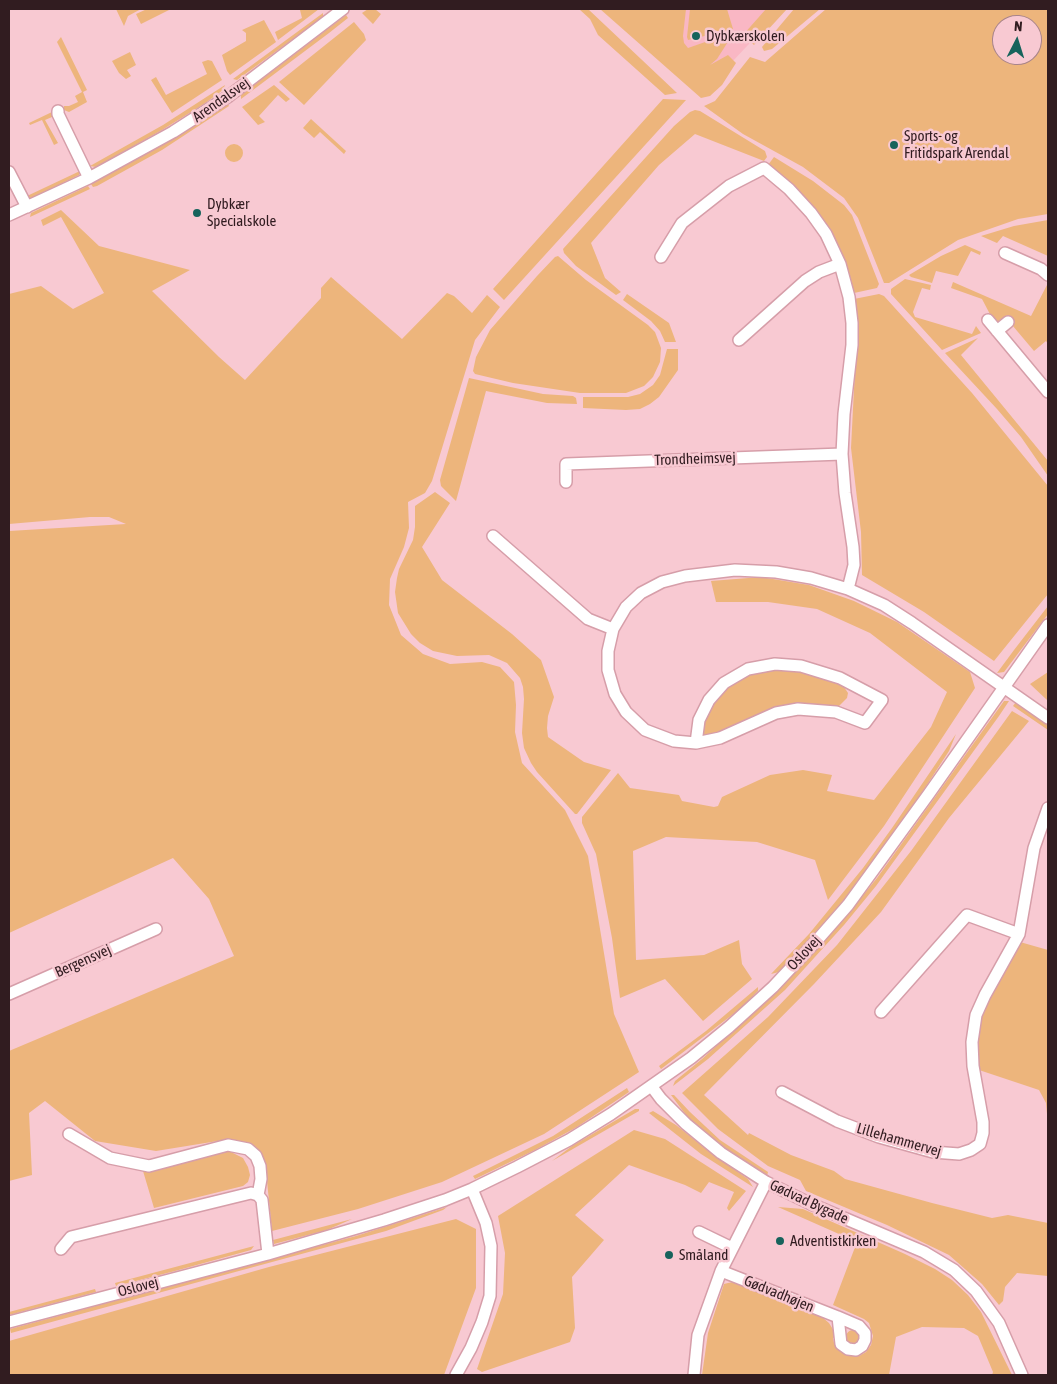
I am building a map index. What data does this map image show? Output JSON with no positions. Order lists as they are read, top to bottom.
{
  "streets": {
    "street": [
      "Arendalsvej",
      "Trondheimsvej",
      "Oslovej",
      "Bergensvej",
      "Lillehammervej",
      "Gødvad Bygade",
      "Gødvadhøjen"
    ]
  },
  "crossings": [
    ["Oslovej", "Gødvad Bygade"]
  ],
  "places": [
    "Dybkærskolen",
    "Sports- og Fritidspark Arendal",
    "Dybkær Specialskole",
    "Adventistkirken",
    "Småland"
  ],
  "north": "top"
}
